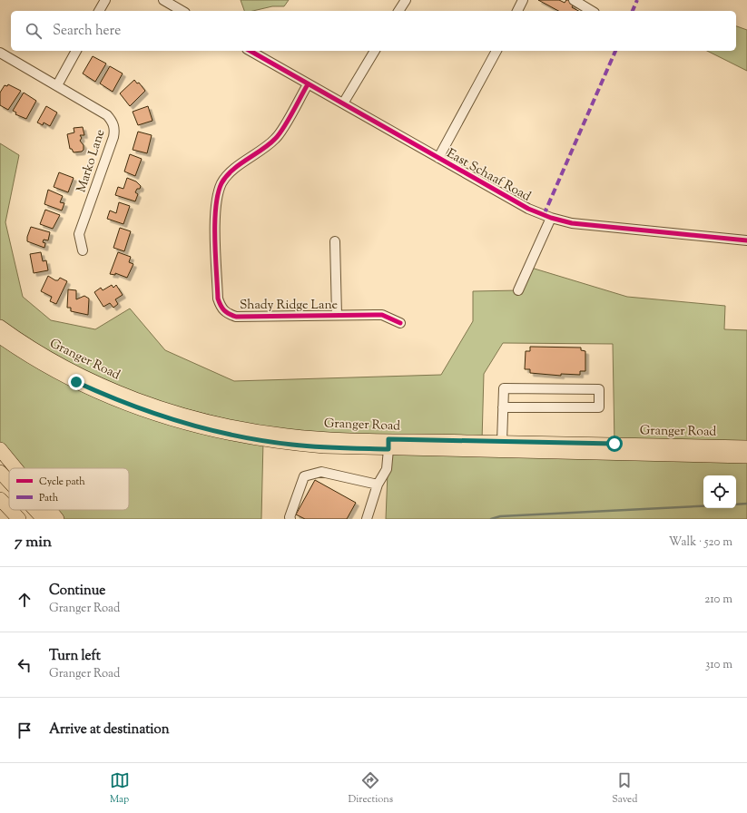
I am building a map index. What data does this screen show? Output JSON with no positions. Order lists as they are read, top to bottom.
{
  "streets": {
    "main road": ["Granger Road"],
    "street": ["Marko Lane", "East Schaaf Road", "Shady Ridge Lane"]
  },
  "crossings": [
    ["East Schaaf Road", "Shady Ridge Lane"]
  ],
  "legend": ["Cycle path", "Path"],
  "page": {
    "search": "Search here",
    "heading": ["7 min", "Walk · 520 m"],
    "list": [
      ["Continue", "Granger Road", "210 m"],
      ["Turn left", "Granger Road", "310 m"],
      "Arrive at destination"
    ],
    "nav": ["Map", "Directions", "Saved"]
  }
}
